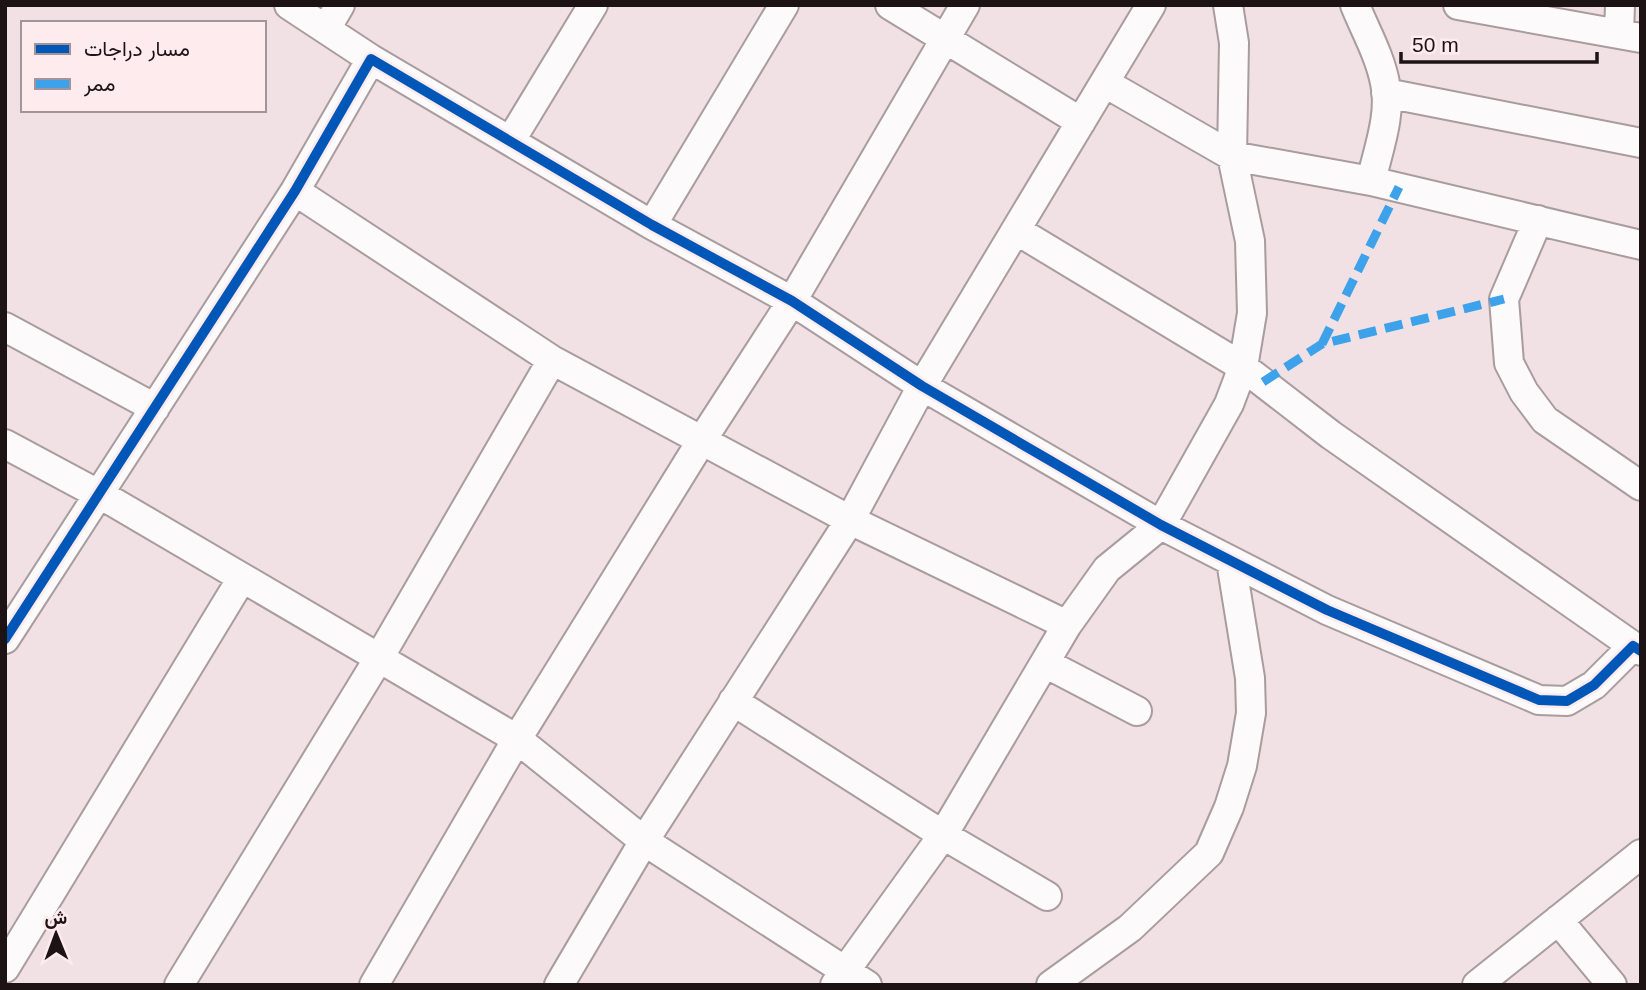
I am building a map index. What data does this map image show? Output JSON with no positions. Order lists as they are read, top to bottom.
{
  "legend": ["مسار دراجات", "ممر"],
  "scale_bar": "50 m",
  "north": "top"
}
